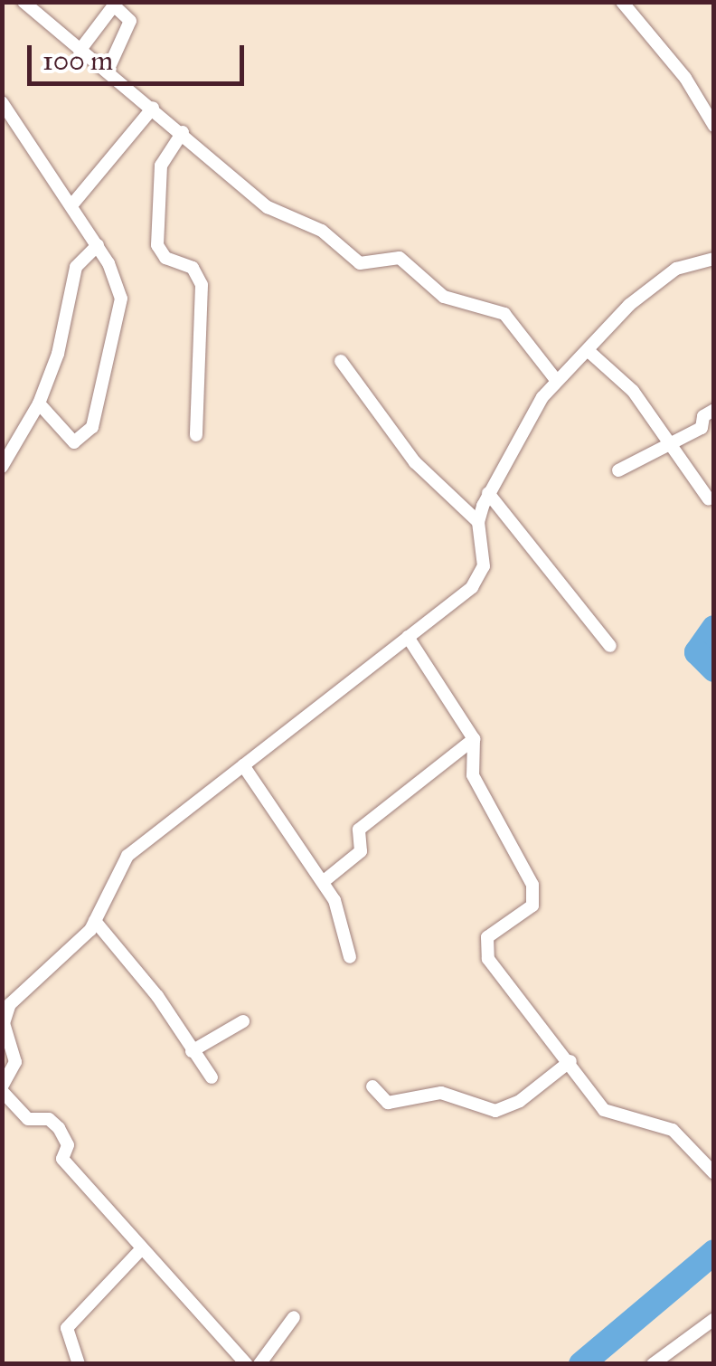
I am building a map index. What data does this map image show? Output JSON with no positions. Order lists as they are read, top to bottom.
{
  "scale_bar": "100 m"
}
